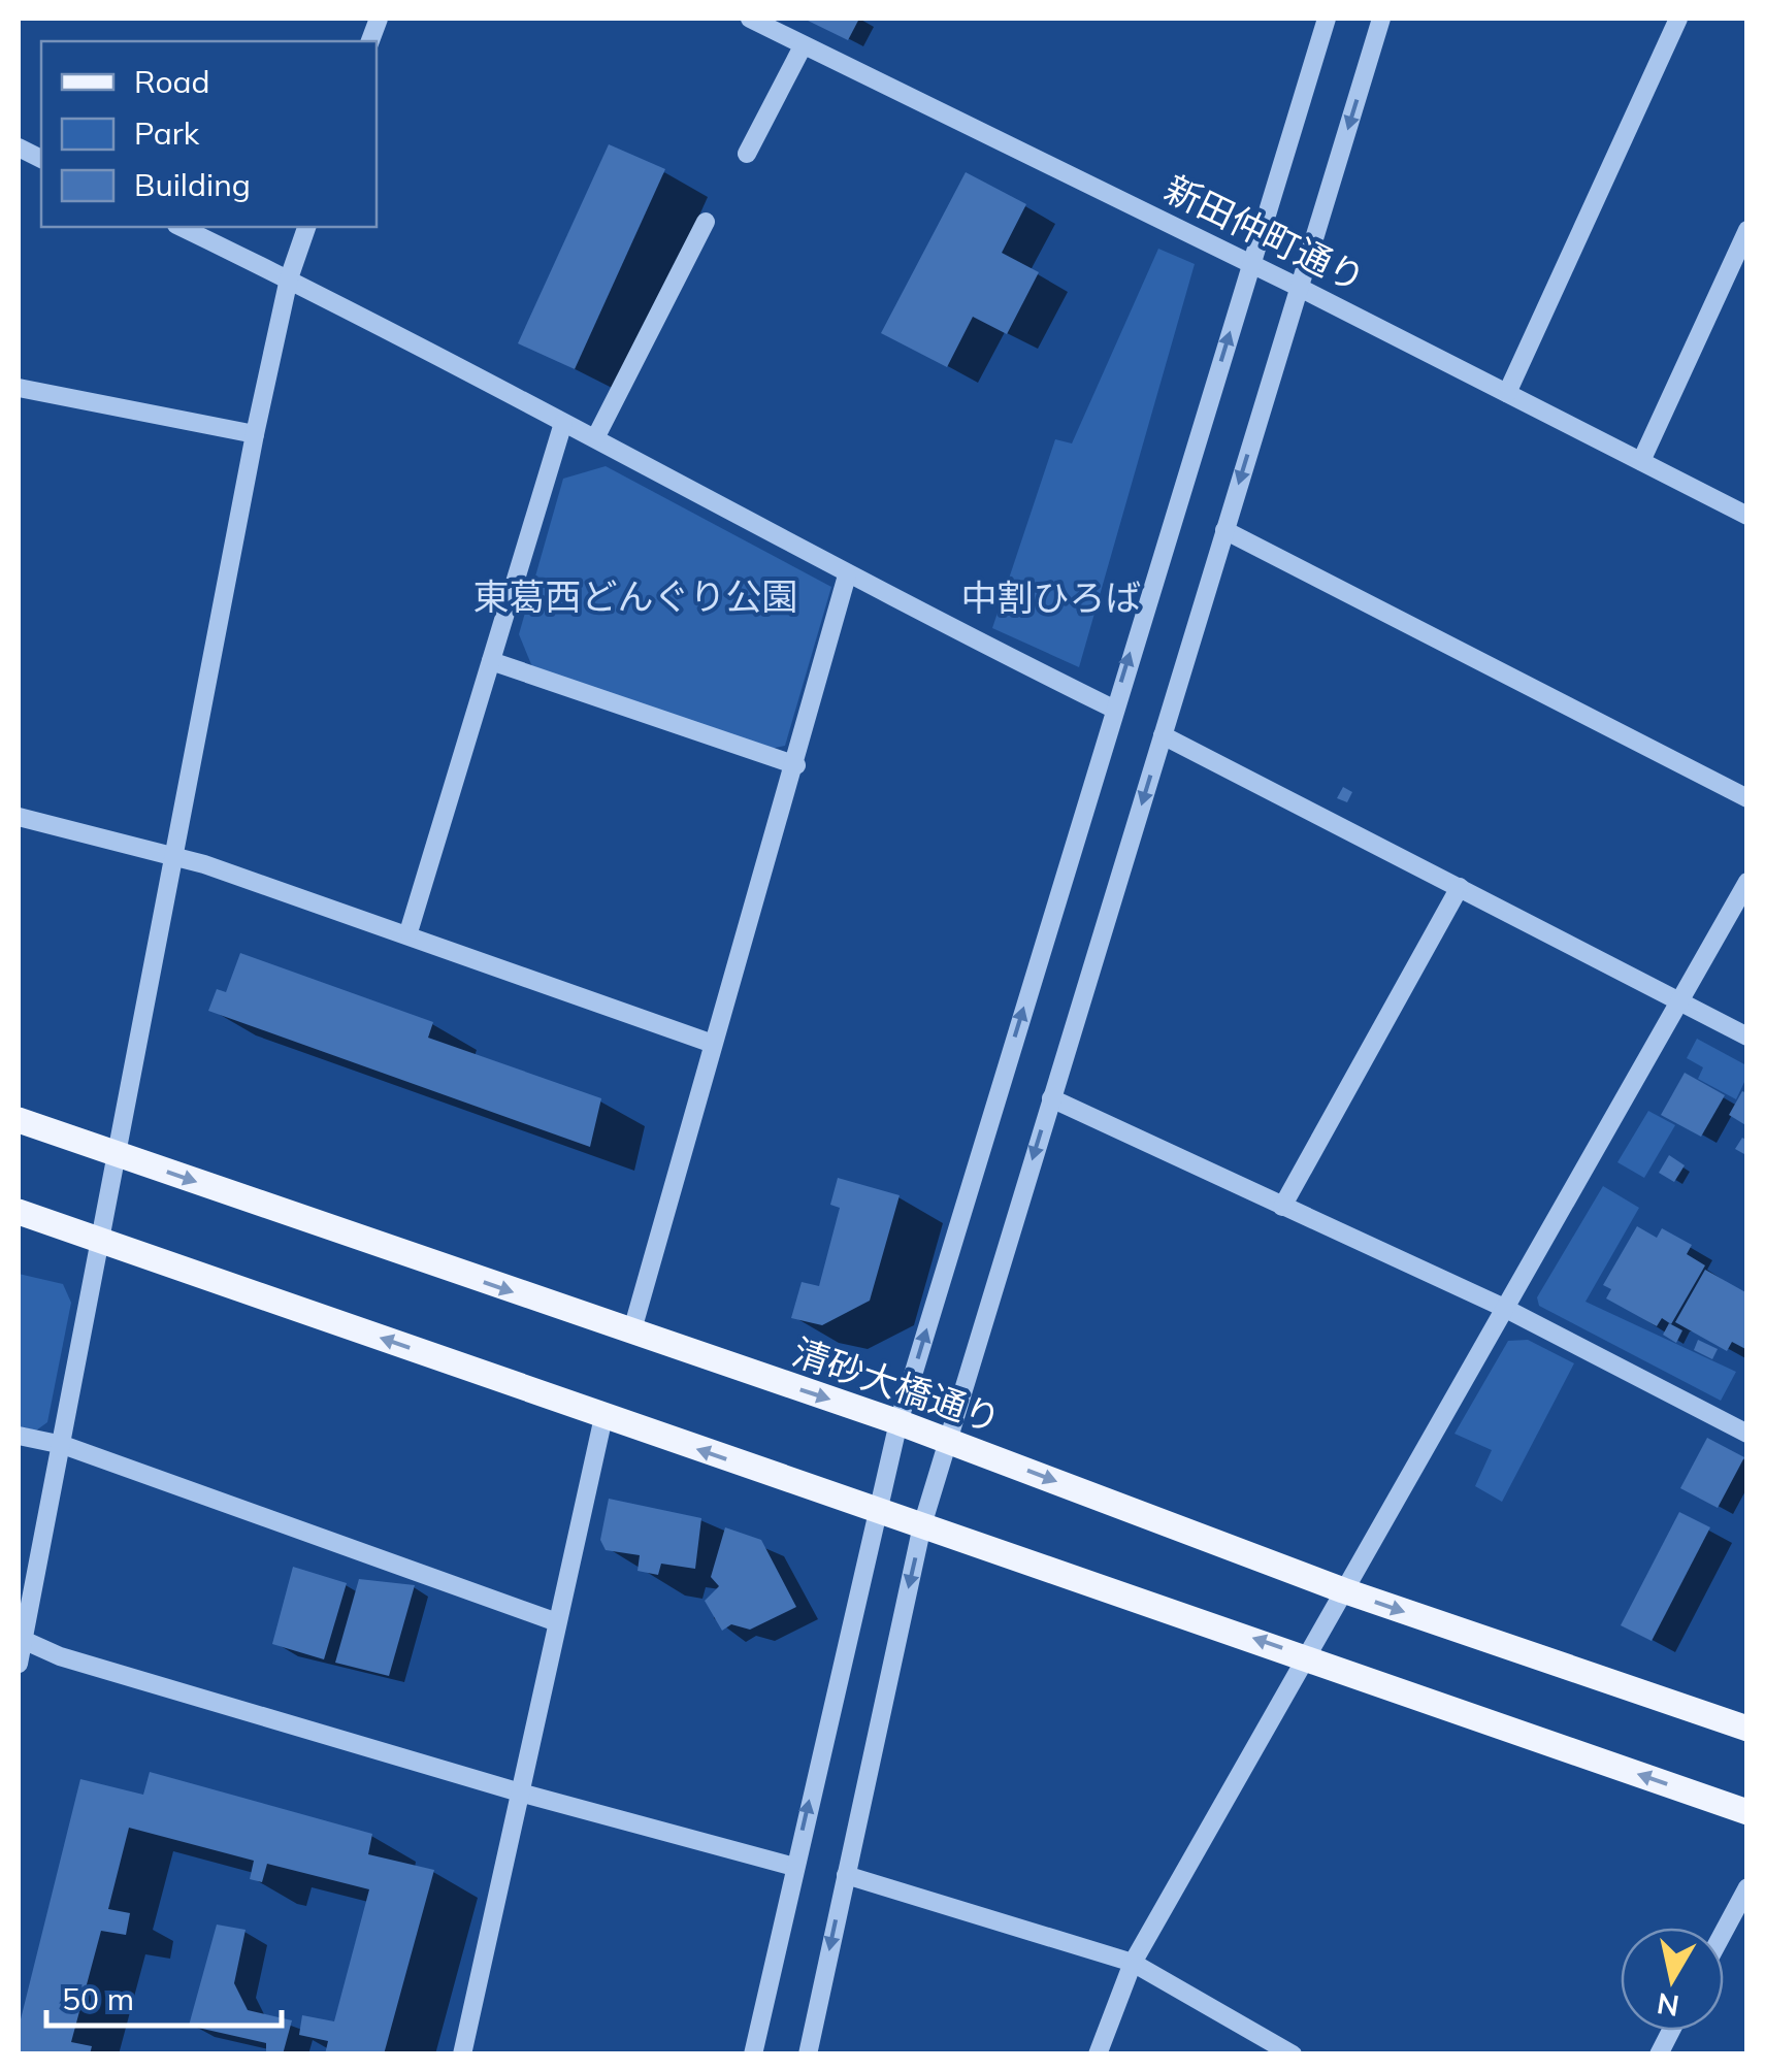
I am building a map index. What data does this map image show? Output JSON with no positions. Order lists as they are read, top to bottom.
{
  "streets": {
    "main road": ["清砂大橋通り"],
    "street": ["新田仲町通り"]
  },
  "parks": ["東葛西どんぐり公園", "中割ひろば"],
  "legend": ["Road", "Park", "Building"],
  "scale_bar": "50 m",
  "north": "bottom"
}
